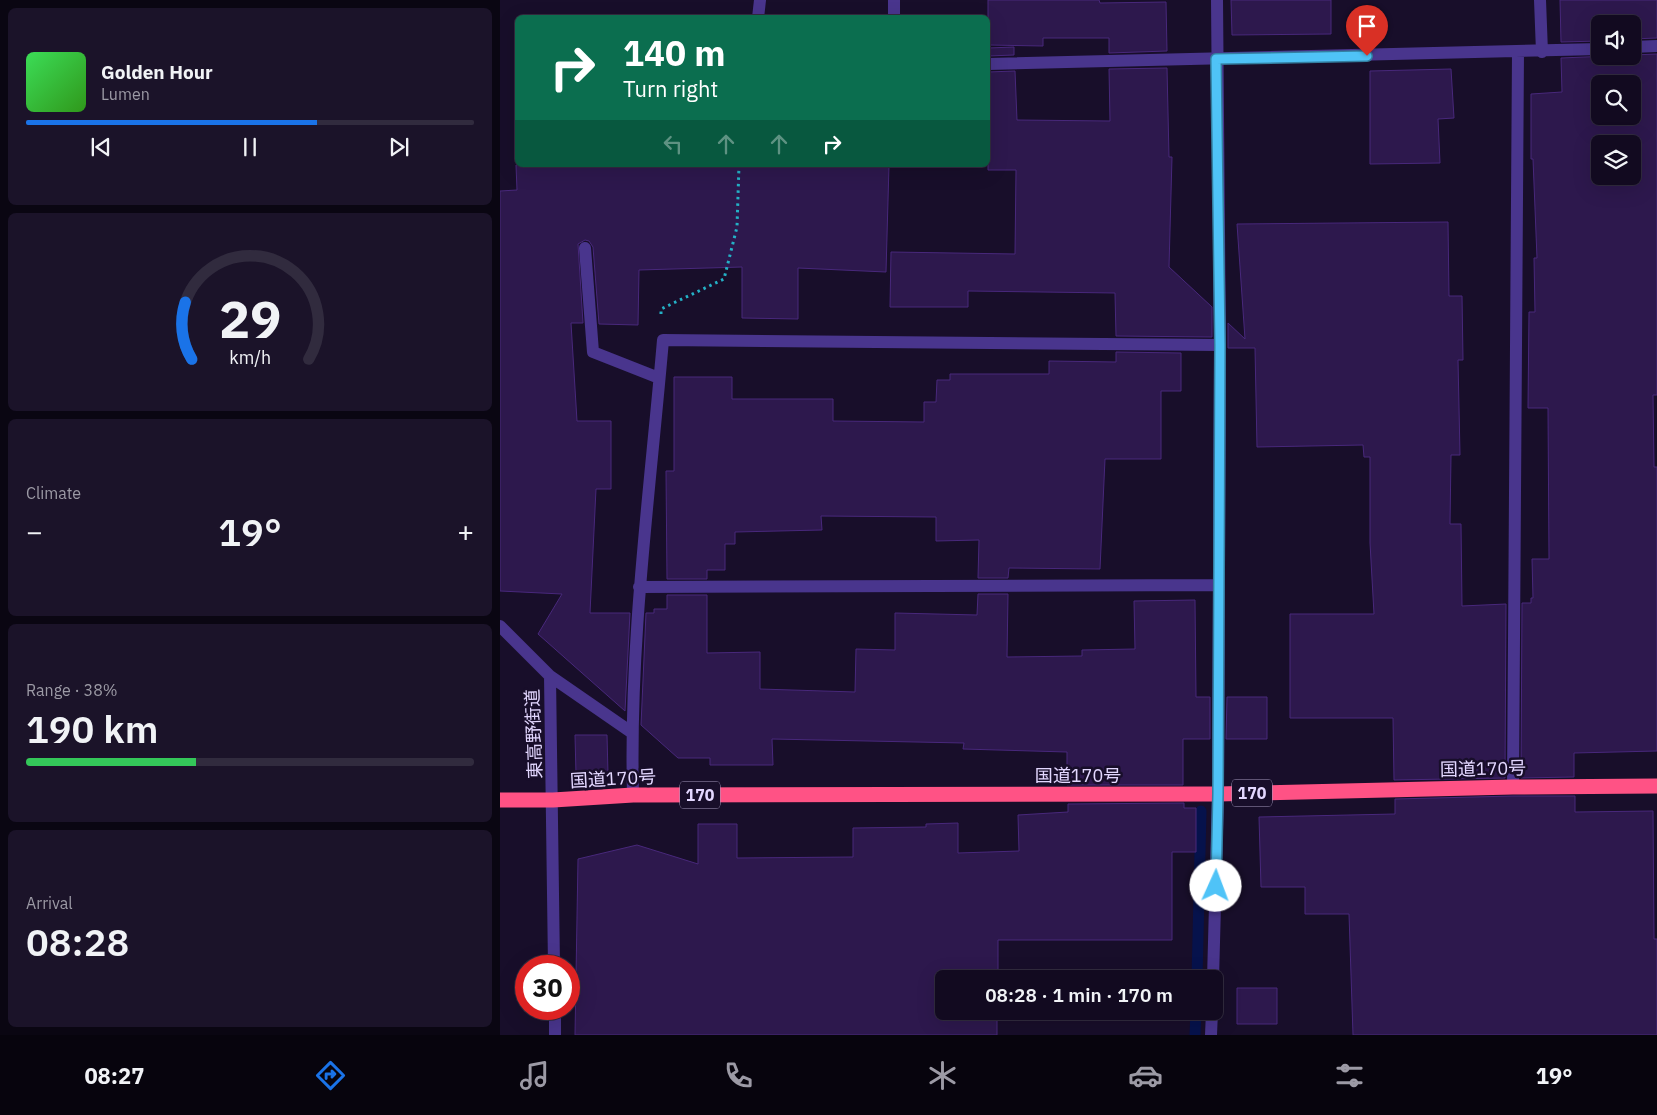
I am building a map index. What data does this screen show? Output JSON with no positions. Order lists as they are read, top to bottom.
{
  "streets": {
    "highway": ["国道170号", "170"],
    "street": ["東高野街道"]
  },
  "crossings": [
    ["東高野街道", "国道170号"]
  ],
  "page": {
    "turn": ["140 m", "Turn right"],
    "song": ["Golden Hour", "Lumen"],
    "tile": [
      "Climate",
      ["Range · 38%", "190 km"],
      ["Arrival", "08:28"]
    ],
    "heat": ["−", "19°", "+"],
    "limit": "30",
    "trip": "08:28 · 1 min · 170 m",
    "tabs": ["08:27", "19°"],
    "gauge": ["29", "km/h"]
  }
}
